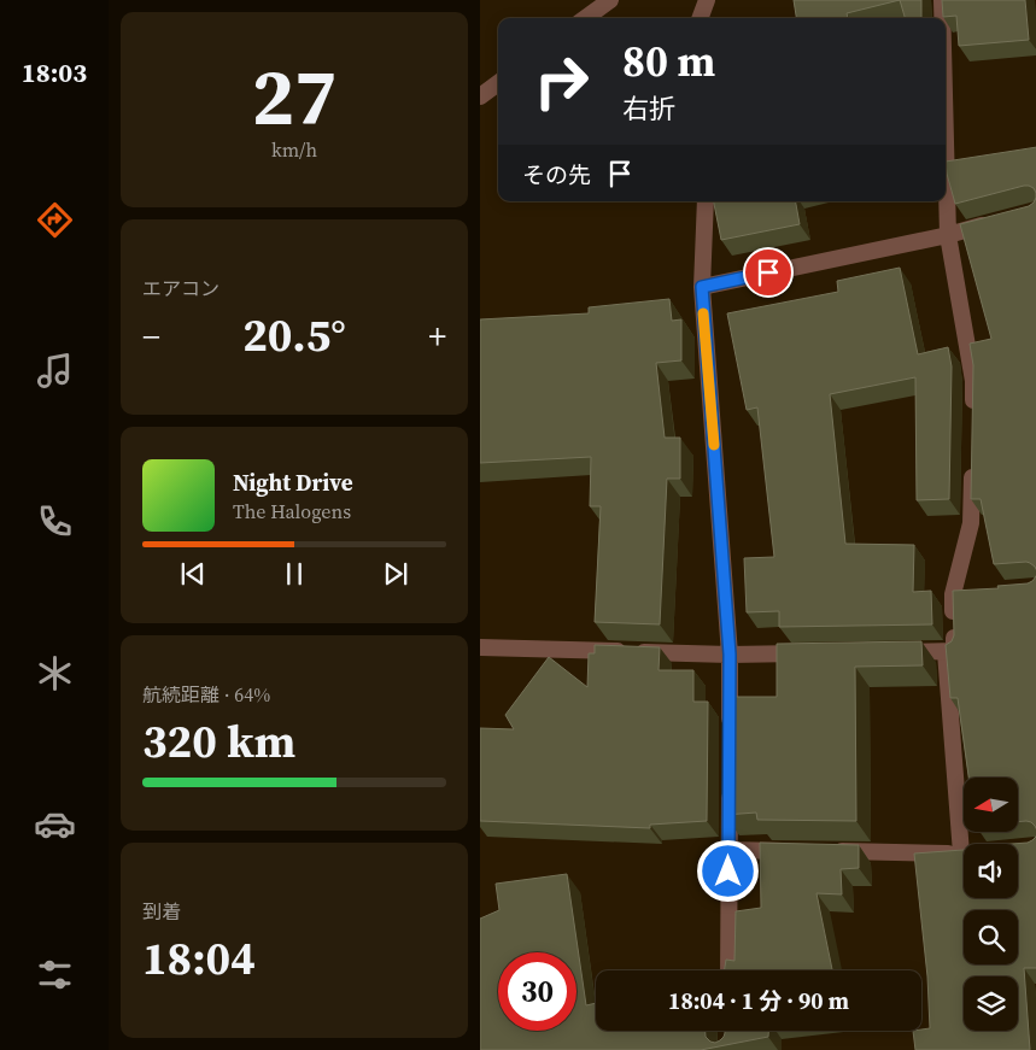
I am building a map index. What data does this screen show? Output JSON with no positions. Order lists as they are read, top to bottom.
{
  "north": "left",
  "page": {
    "tabs": "18:03",
    "tile": [
      ["27", "km/h"],
      "エアコン",
      ["航続距離 · 64%", "320 km"],
      ["到着", "18:04"]
    ],
    "turn": ["80 m", "右折"],
    "then": "その先",
    "heat": ["−", "20.5°", "+"],
    "song": ["Night Drive", "The Halogens"],
    "limit": "30",
    "trip": "18:04 · 1 分 · 90 m"
  }
}
